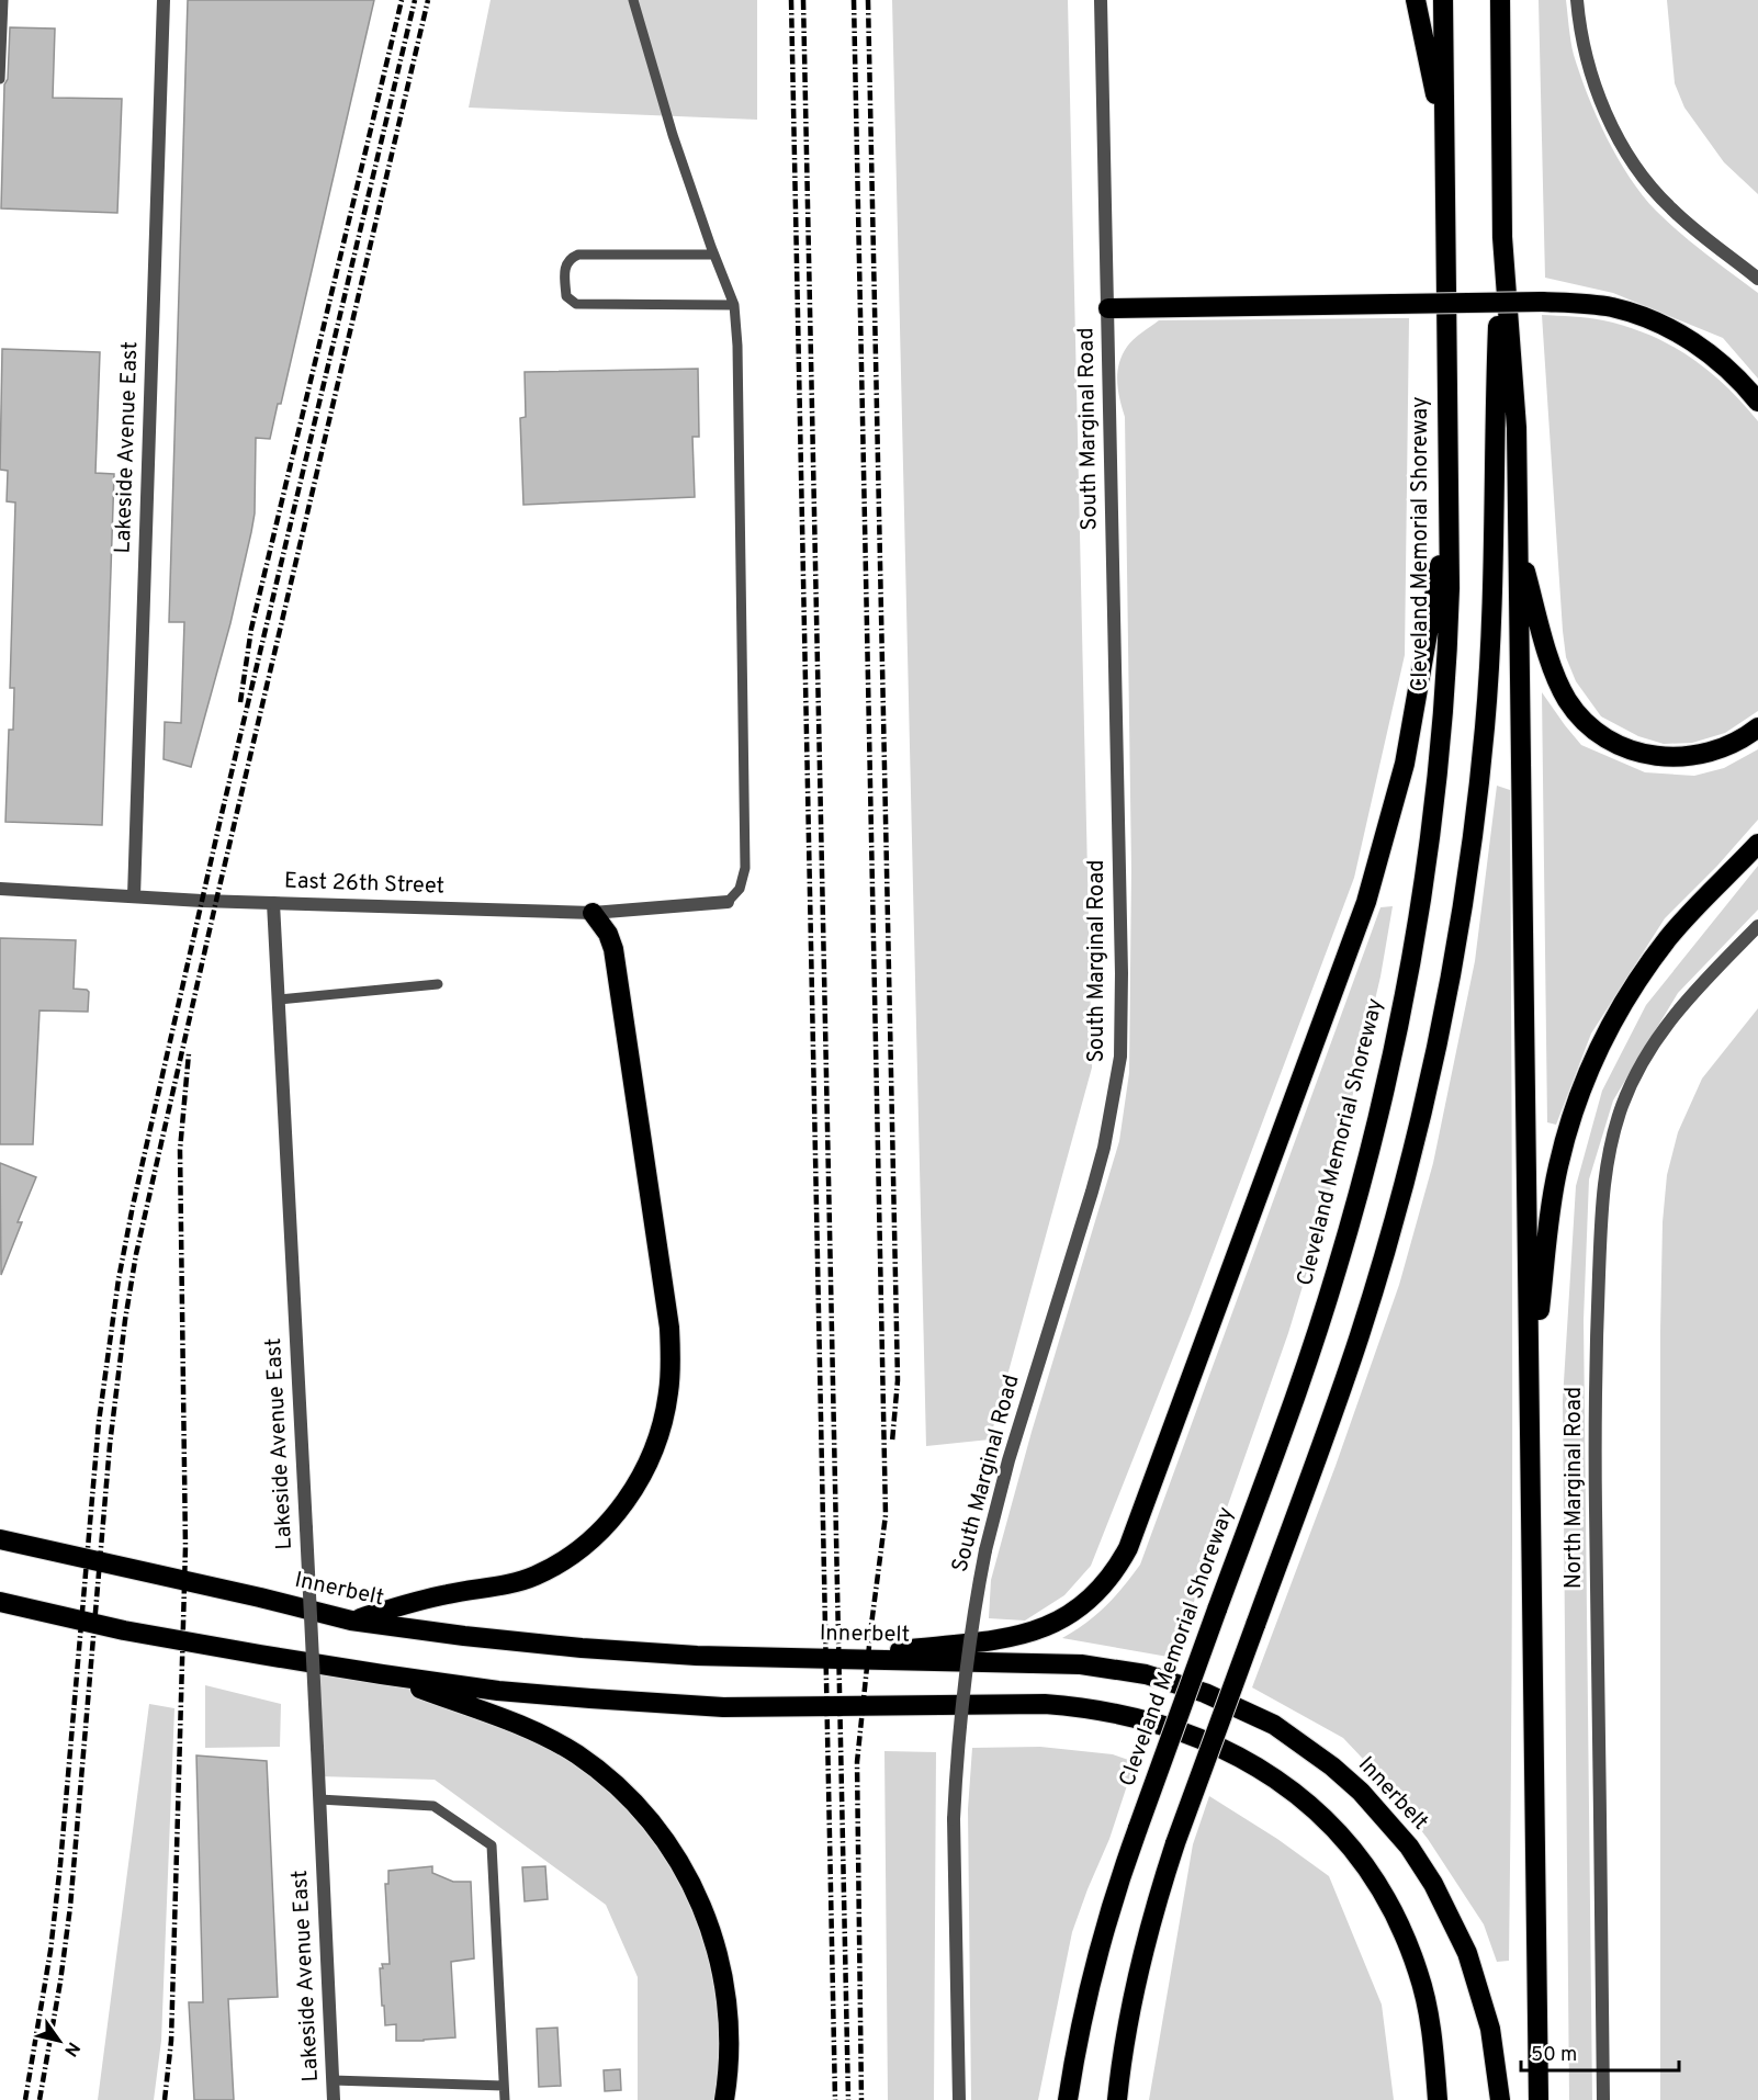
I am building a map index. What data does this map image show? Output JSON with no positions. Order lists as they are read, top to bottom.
{
  "streets": {
    "highway": ["Cleveland Memorial Shoreway", "Innerbelt"],
    "street": [
      "South Marginal Road",
      "Lakeside Avenue East",
      "East 26th Street",
      "North Marginal Road"
    ]
  },
  "crossings": [
    ["Lakeside Avenue East", "East 26th Street"]
  ],
  "scale_bar": "50 m",
  "north": "bottom right"
}
